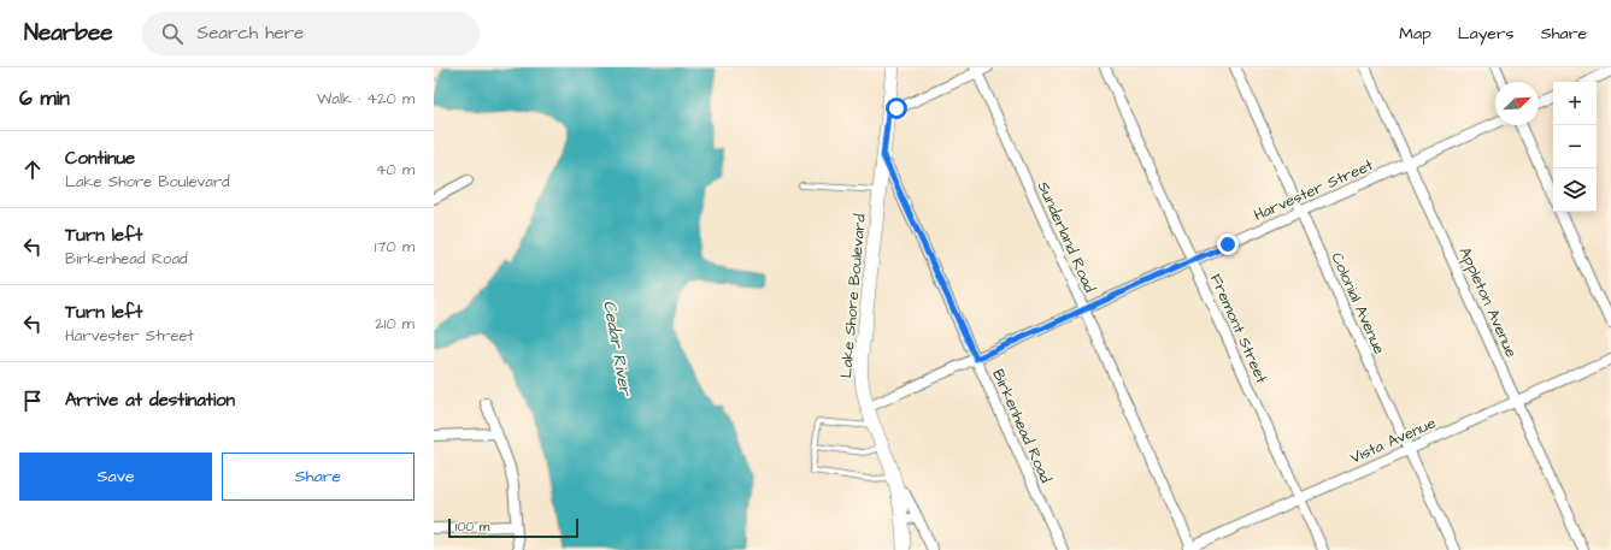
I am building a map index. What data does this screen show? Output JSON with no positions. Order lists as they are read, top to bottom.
{
  "streets": {
    "street": [
      "Harvester Street",
      "Sunderland Road",
      "Lake Shore Boulevard",
      "Appleton Avenue",
      "Colonial Avenue",
      "Fremont Street",
      "Birkenhead Road",
      "Vista Avenue"
    ]
  },
  "crossings": [
    ["Harvester Street", "Sunderland Road"],
    ["Harvester Street", "Lake Shore Boulevard"],
    ["Harvester Street", "Appleton Avenue"],
    ["Harvester Street", "Colonial Avenue"],
    ["Harvester Street", "Fremont Street"],
    ["Harvester Street", "Birkenhead Road"],
    ["Sunderland Road", "Vista Avenue"],
    ["Lake Shore Boulevard", "Birkenhead Road"],
    ["Appleton Avenue", "Vista Avenue"],
    ["Colonial Avenue", "Vista Avenue"],
    ["Fremont Street", "Vista Avenue"]
  ],
  "water": ["Cedar River"],
  "scale_bar": "100 m",
  "north": "top right",
  "page": {
    "header": "Nearbee",
    "search": "Search here",
    "nav": ["Map", "Layers", "Share"],
    "heading": ["6 min", "Walk · 420 m"],
    "map_buttons": ["+", "−"],
    "list": [
      ["Continue", "Lake Shore Boulevard", "40 m"],
      ["Turn left", "Birkenhead Road", "170 m"],
      ["Turn left", "Harvester Street", "210 m"],
      "Arrive at destination"
    ],
    "buttons": ["Save", "Share"],
    "scale": "100 m"
  }
}
